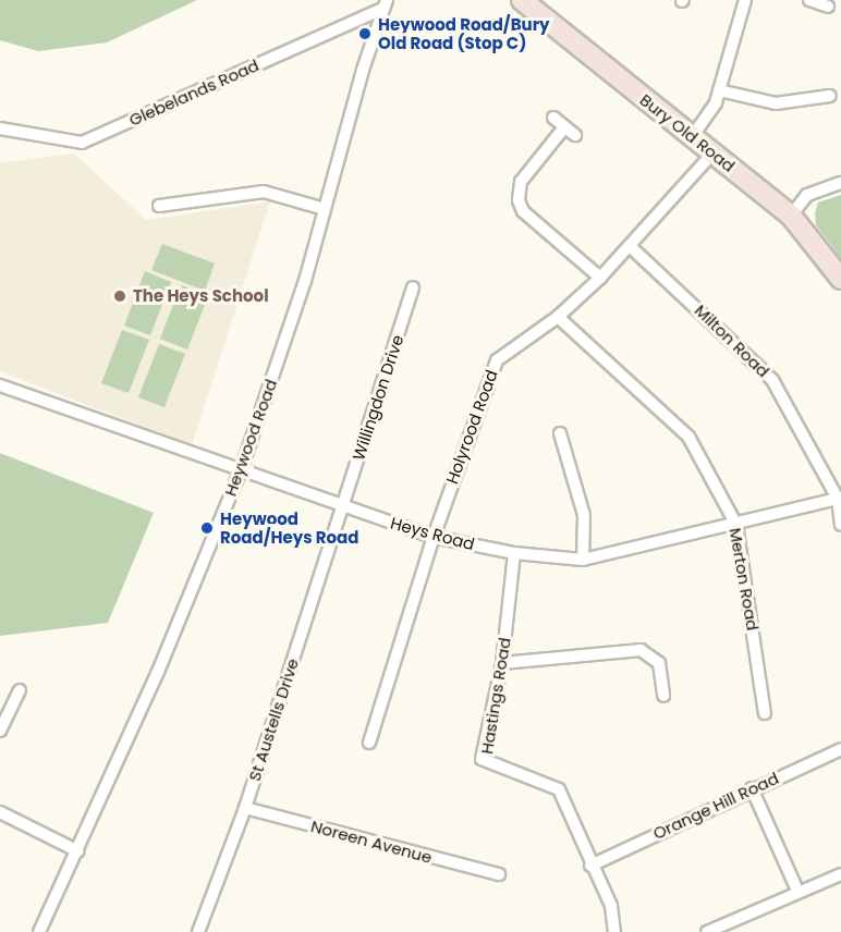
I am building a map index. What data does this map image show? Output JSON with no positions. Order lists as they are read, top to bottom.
{
  "streets": {
    "main road": ["Bury Old Road"],
    "street": [
      "Glebelands Road",
      "Milton Road",
      "Willingdon Drive",
      "Holyrood Road",
      "Heywood Road",
      "Heys Road",
      "Merton Road",
      "Hastings Road",
      "St Austells Drive",
      "Orange Hill Road",
      "Noreen Avenue"
    ]
  },
  "crossings": [
    ["Glebelands Road", "Heywood Road"],
    ["Bury Old Road", "Holyrood Road"],
    ["Milton Road", "Holyrood Road"],
    ["Milton Road", "Heys Road"],
    ["Willingdon Drive", "Heys Road"],
    ["Willingdon Drive", "St Austells Drive"],
    ["Holyrood Road", "Heys Road"],
    ["Holyrood Road", "Merton Road"],
    ["Heywood Road", "Heys Road"],
    ["Heys Road", "Merton Road"],
    ["Heys Road", "Hastings Road"],
    ["Heys Road", "St Austells Drive"],
    ["Hastings Road", "Orange Hill Road"],
    ["St Austells Drive", "Noreen Avenue"]
  ],
  "places": ["Heywood Road/Bury Old Road (Stop C)", "The Heys School", "Heywood Road/Heys Road"]
}
